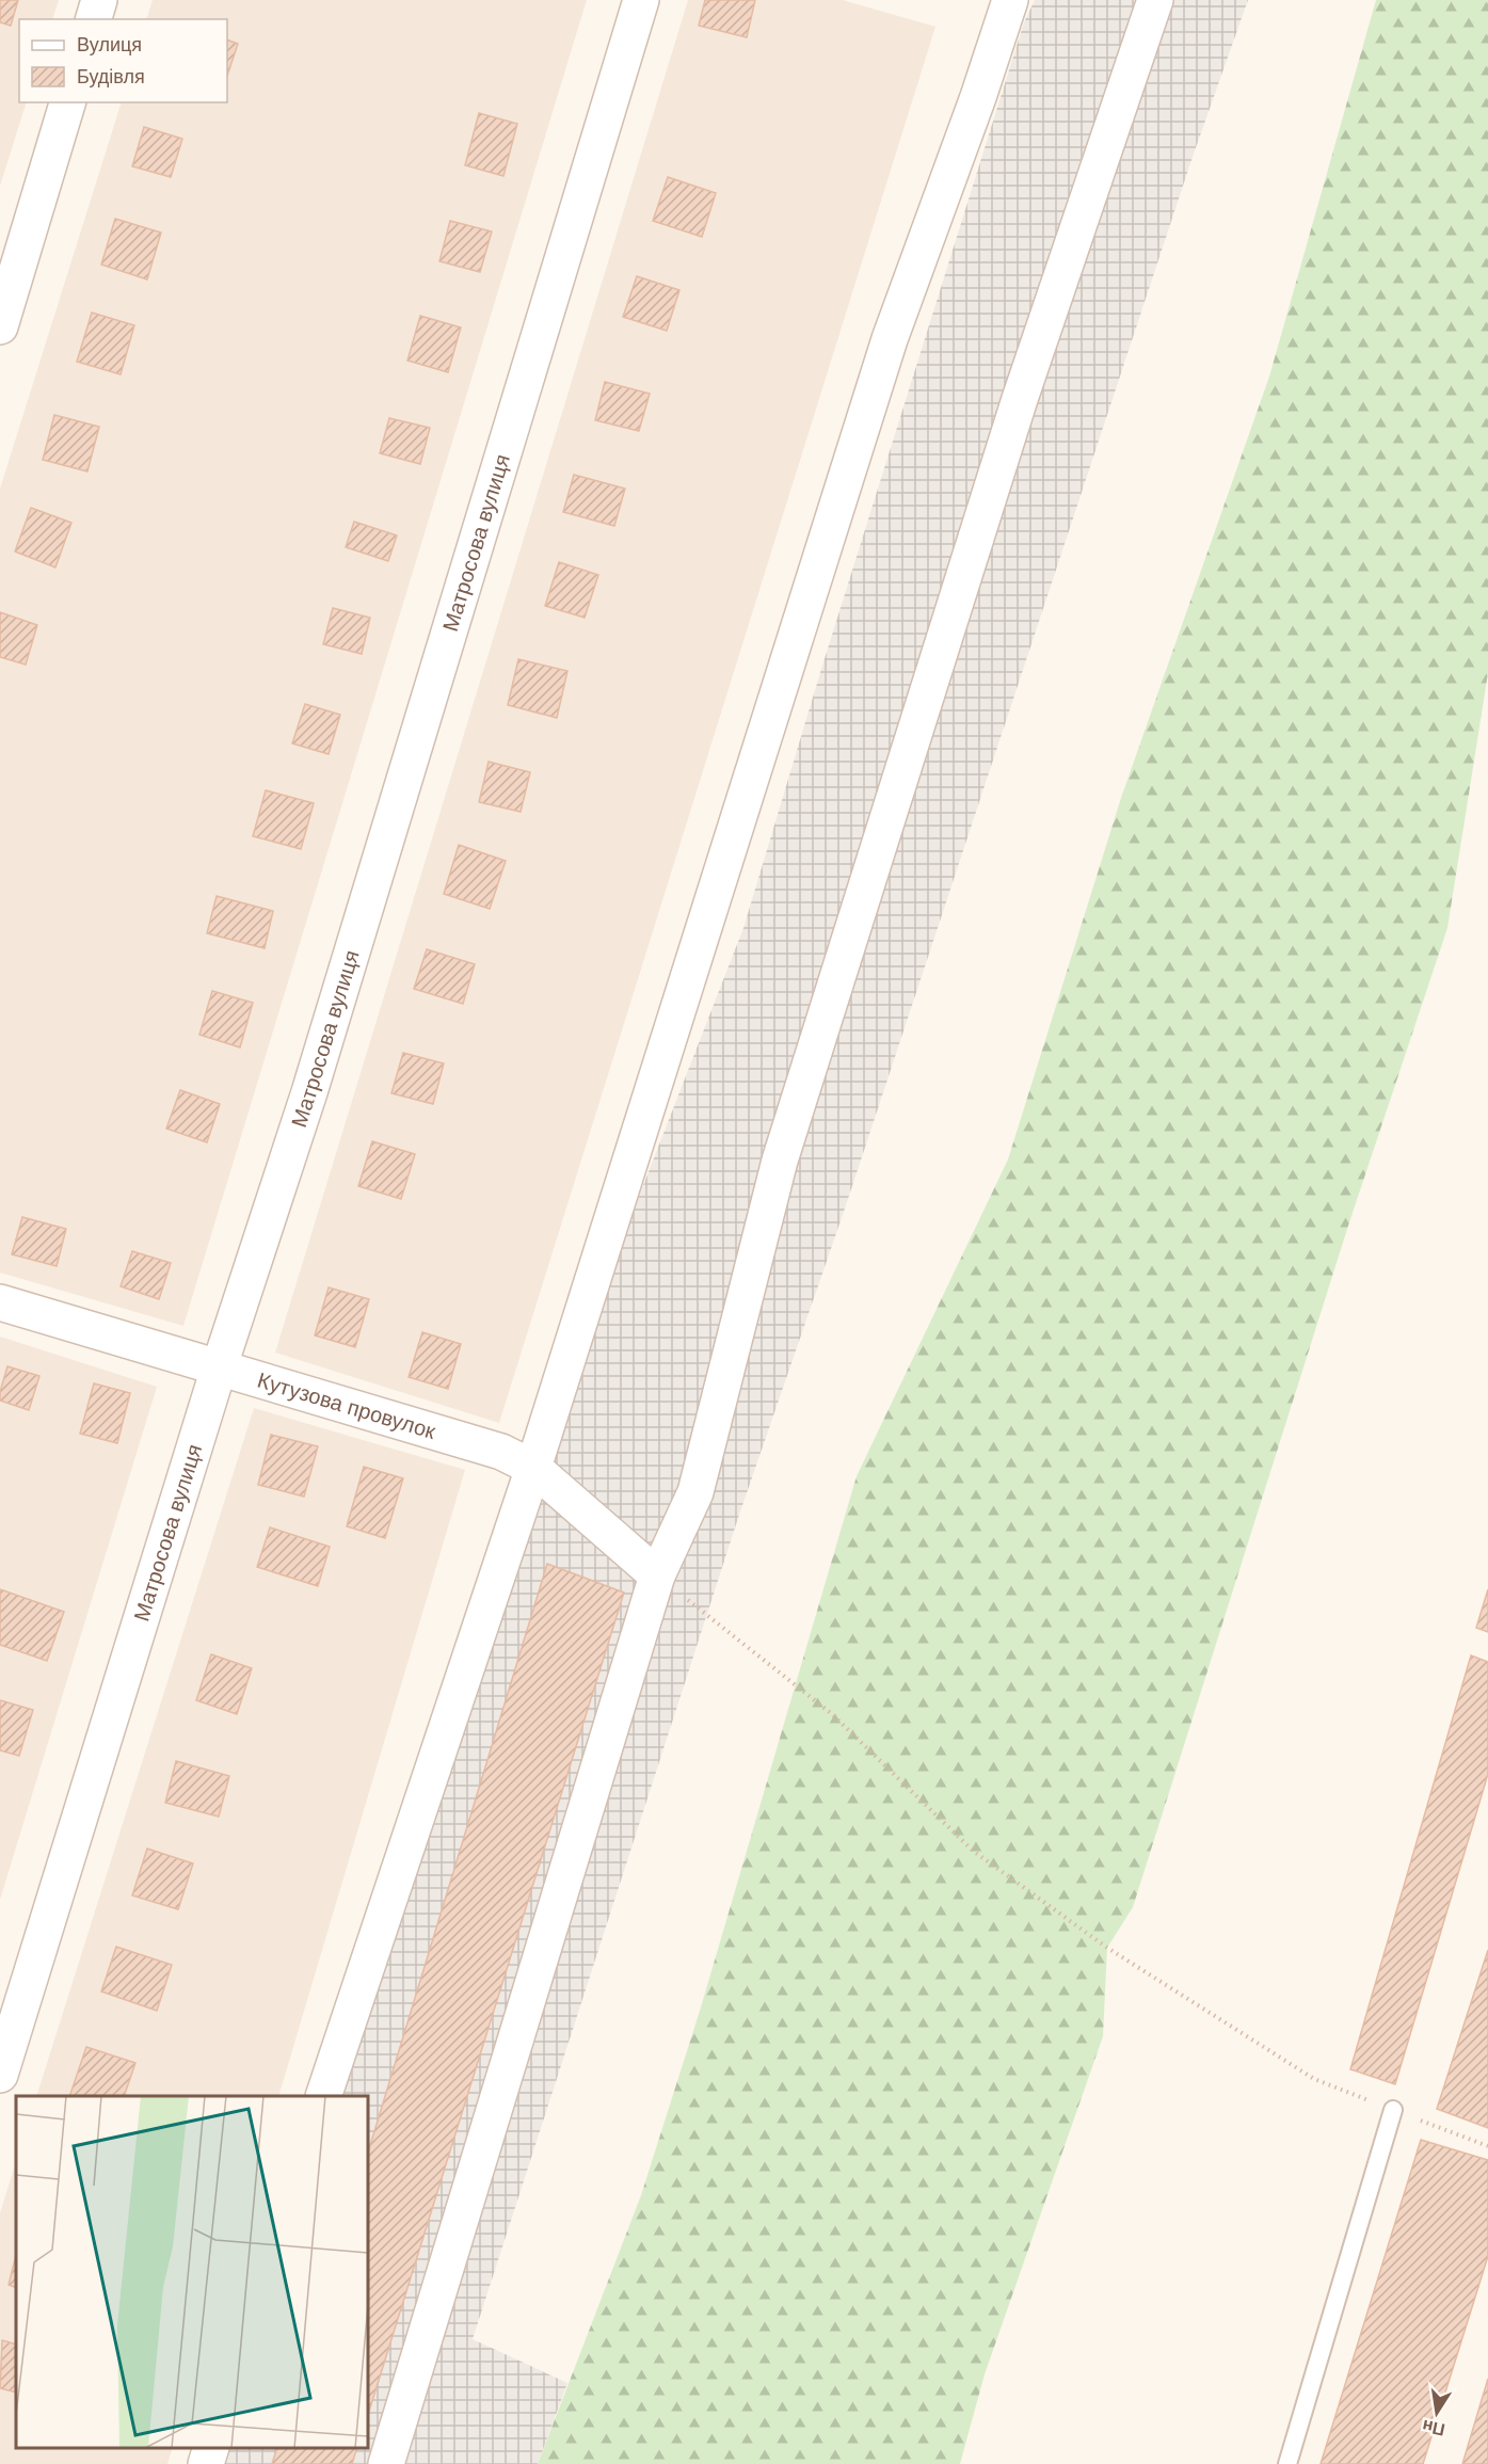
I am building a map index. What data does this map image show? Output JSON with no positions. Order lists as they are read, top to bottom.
{
  "streets": {
    "street": ["Матросова вулиця", "Кутузова провулок"]
  },
  "crossings": [
    ["Матросова вулиця", "Кутузова провулок"]
  ],
  "legend": ["Вулиця", "Будівля"],
  "north": "bottom"
}
